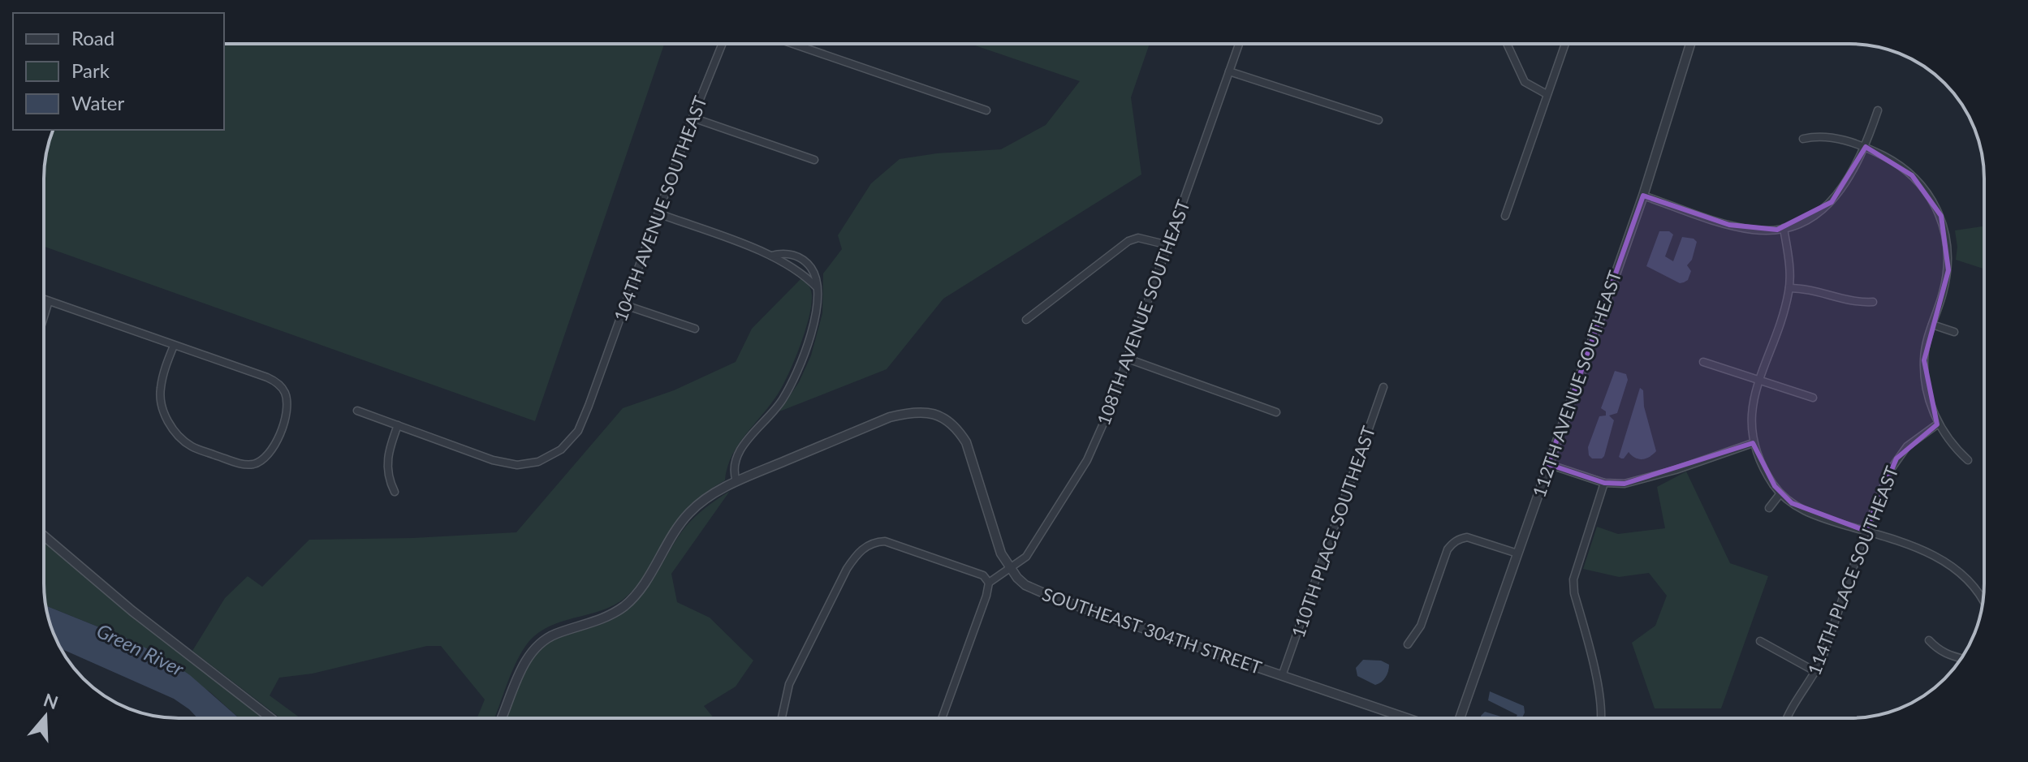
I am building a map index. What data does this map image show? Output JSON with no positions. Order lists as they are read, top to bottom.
{
  "streets": {
    "street": [
      "104TH AVENUE SOUTHEAST",
      "108TH AVENUE SOUTHEAST",
      "112TH AVENUE SOUTHEAST",
      "110TH PLACE SOUTHEAST",
      "114TH PLACE SOUTHEAST",
      "SOUTHEAST 304TH STREET"
    ]
  },
  "crossings": [
    ["108TH AVENUE SOUTHEAST", "SOUTHEAST 304TH STREET"],
    ["110TH PLACE SOUTHEAST", "SOUTHEAST 304TH STREET"]
  ],
  "water": ["Green River"],
  "legend": ["Road", "Park", "Water"],
  "north": "top"
}
